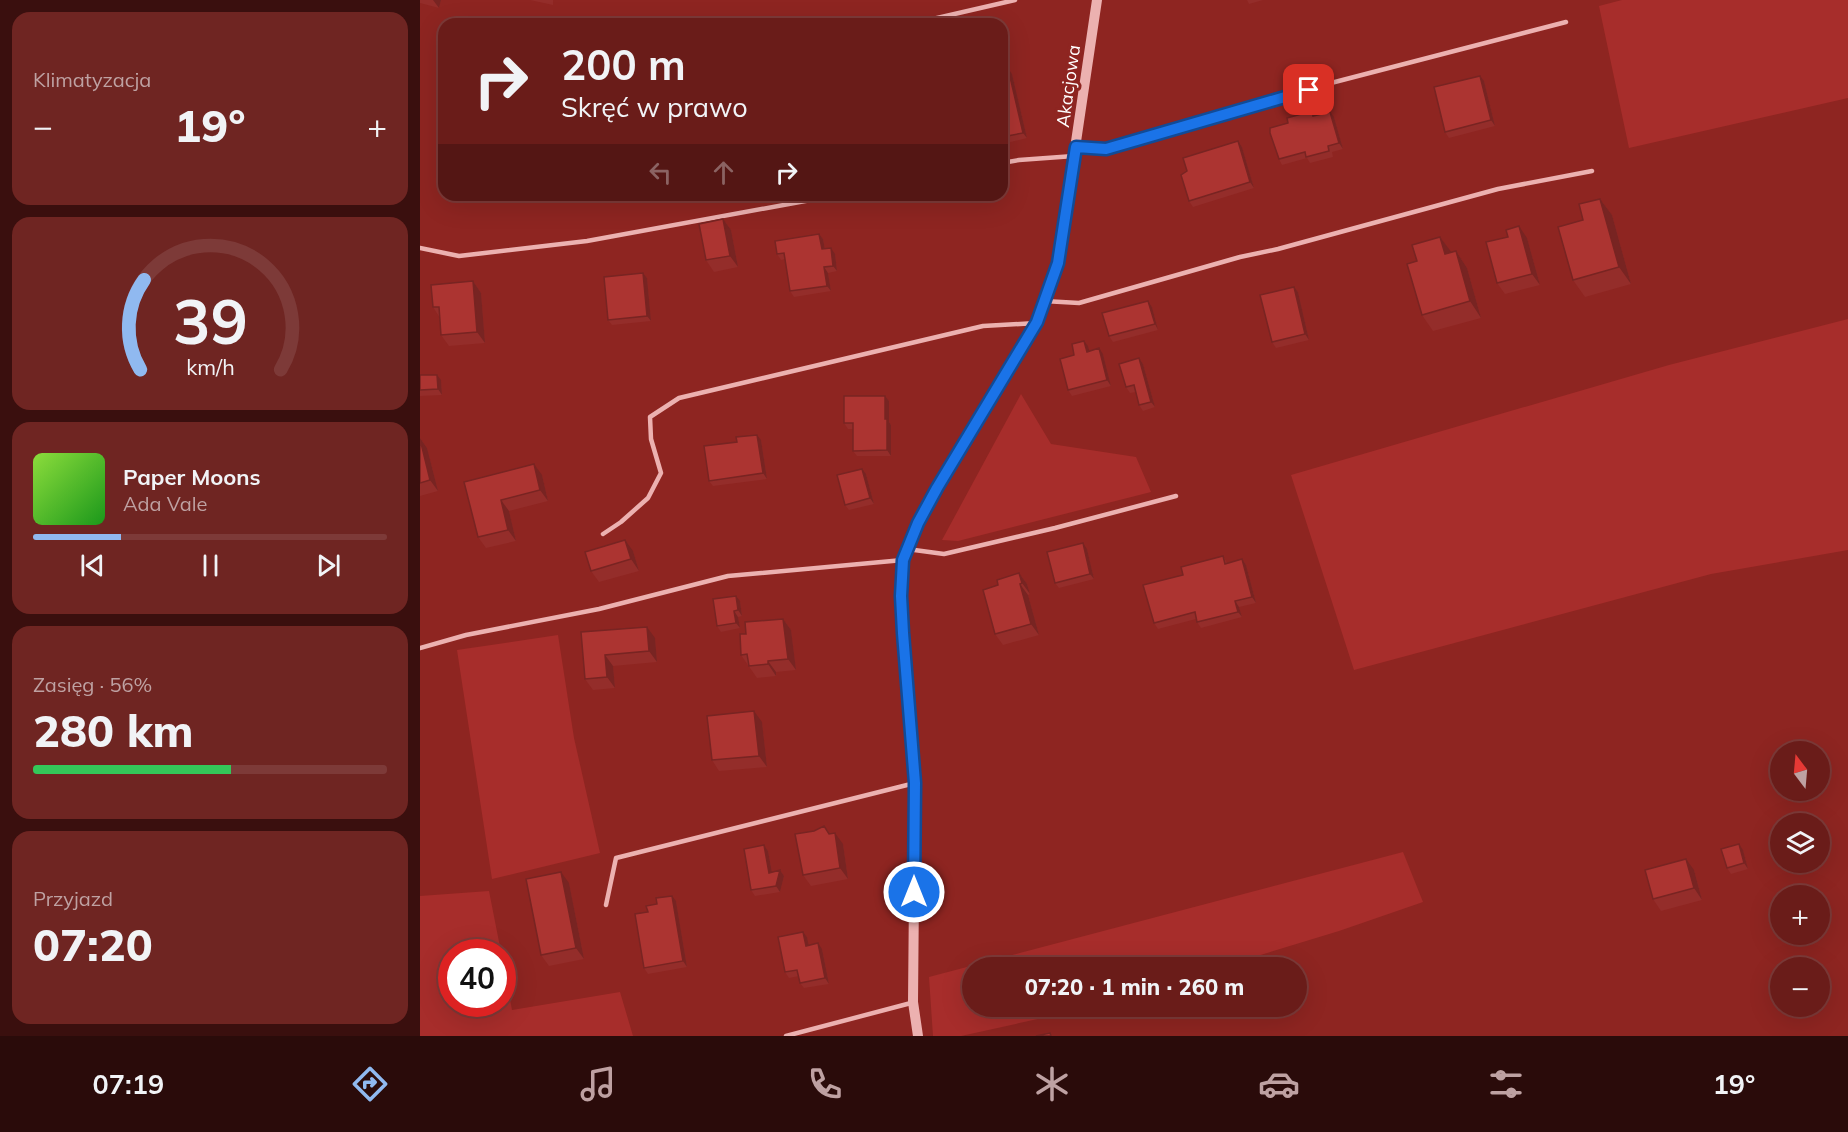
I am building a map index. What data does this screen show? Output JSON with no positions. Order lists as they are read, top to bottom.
{
  "streets": {
    "street": ["Akacjowa"]
  },
  "north": "top",
  "page": {
    "tile": [
      "Klimatyzacja",
      ["Zasięg · 56%", "280 km"],
      ["Przyjazd", "07:20"]
    ],
    "turn": ["200 m", "Skręć w prawo"],
    "heat": ["−", "19°", "+"],
    "song": ["Paper Moons", "Ada Vale"],
    "map_buttons": ["+", "−"],
    "limit": "40",
    "trip": "07:20 · 1 min · 260 m",
    "tabs": ["07:19", "19°"],
    "gauge": ["39", "km/h"]
  }
}
